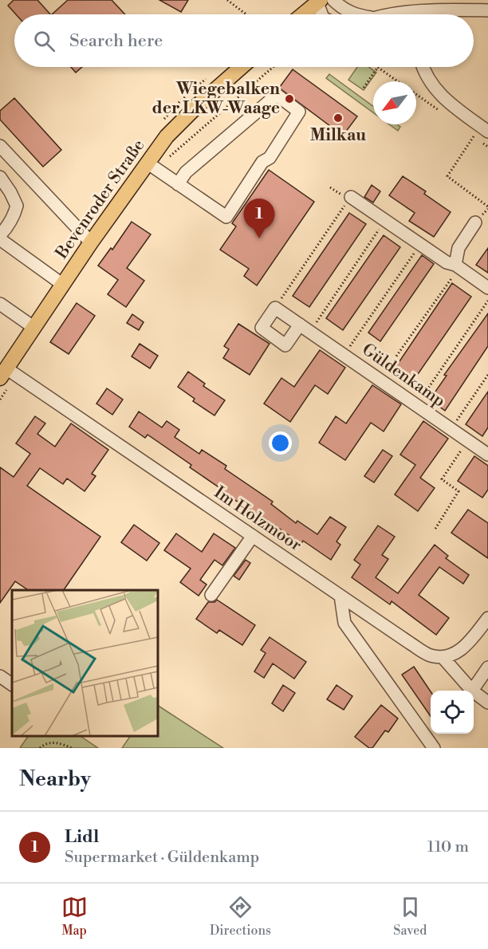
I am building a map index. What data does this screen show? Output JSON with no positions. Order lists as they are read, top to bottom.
{
  "streets": {
    "main road": ["Bevenroder Straße"],
    "street": ["Güldenkamp", "Im Holzmoor"]
  },
  "crossings": [
    ["Bevenroder Straße", "Im Holzmoor"]
  ],
  "places": ["Wiegebalken der LKW-Waage", "Milkau"],
  "north": "bottom left",
  "page": {
    "search": "Search here",
    "pins": "1",
    "heading": "Nearby",
    "list": [
      {
        "mark": "1",
        "name": "Lidl",
        "note": "Supermarket · Güldenkamp",
        "value": "110 m"
      }
    ],
    "nav": ["Map", "Directions", "Saved"]
  }
}
